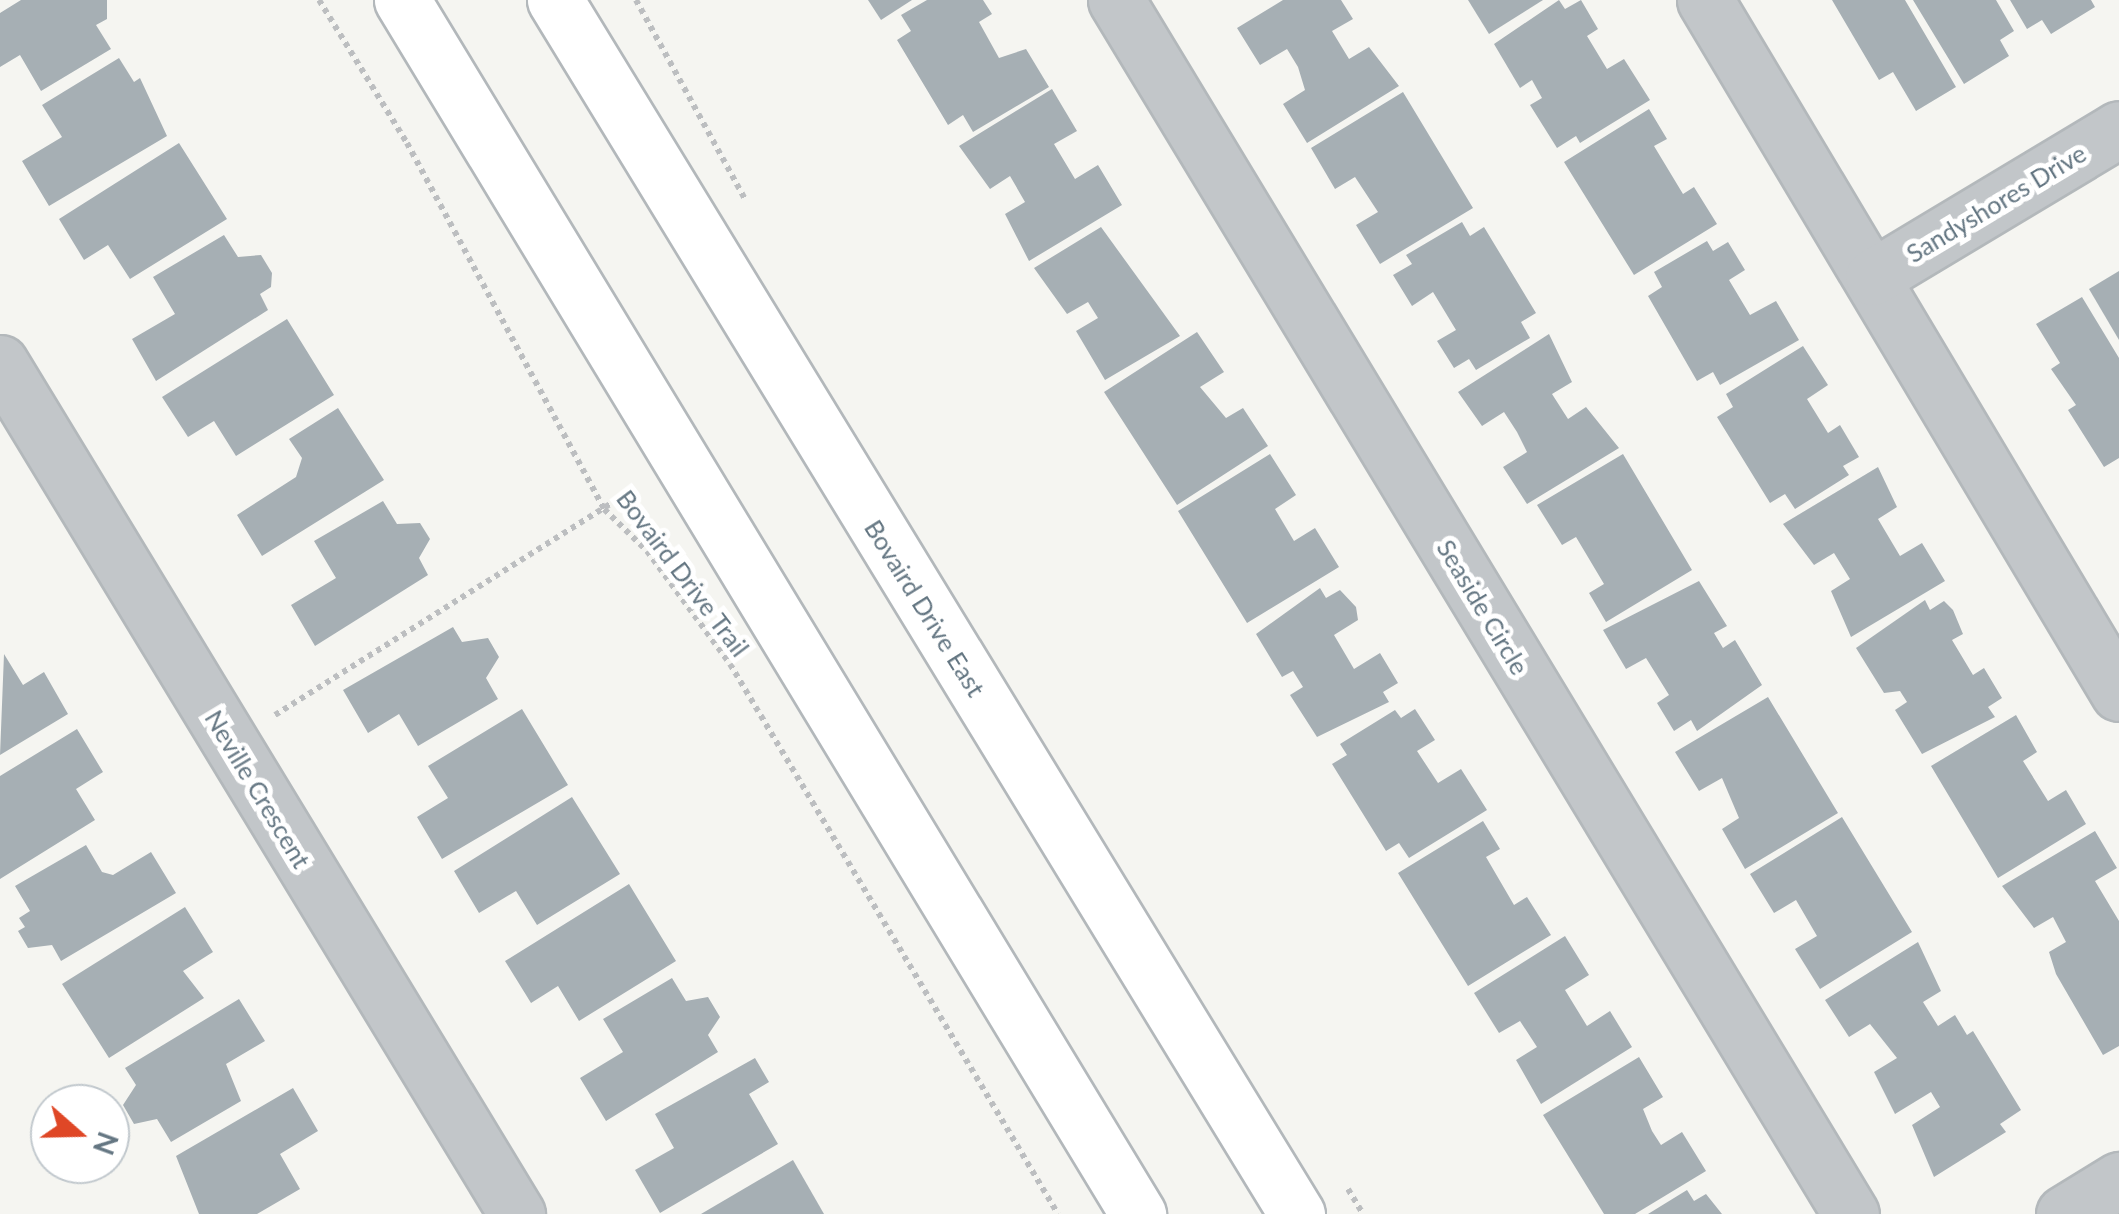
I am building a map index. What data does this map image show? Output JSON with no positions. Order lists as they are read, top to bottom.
{
  "streets": {
    "main road": ["Bovaird Drive East"],
    "street": ["Sandyshores Drive", "Seaside Circle", "Neville Crescent"],
    "path": ["Bovaird Drive Trail"]
  },
  "north": "right"
}
